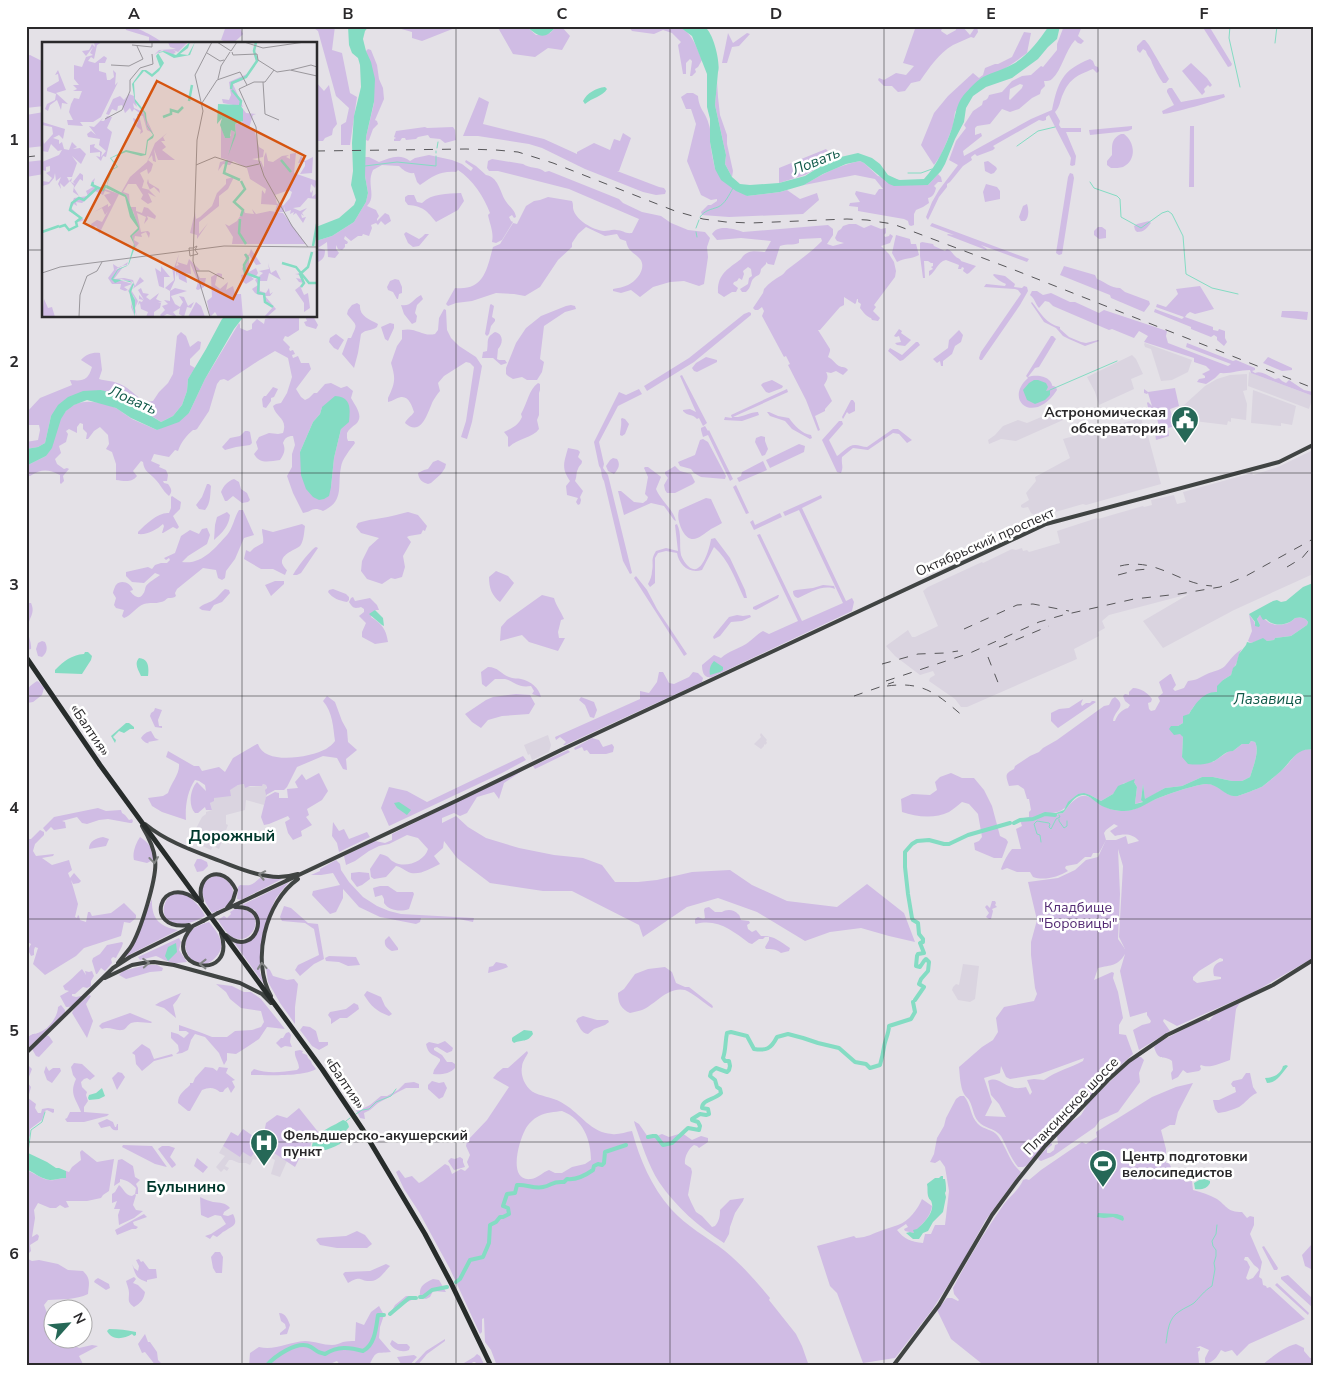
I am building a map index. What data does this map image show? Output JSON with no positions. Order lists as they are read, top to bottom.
{
  "streets": {
    "highway": ["«Балтия»"],
    "main road": ["Октябрьский проспект", "Плаксинское шоссе"]
  },
  "districts": ["Дорожный", "Булынино"],
  "water": ["Ловать", "Лазавица"],
  "parks": ["Кладбище \"Боровицы\""],
  "places": {
    "public building": ["Aстрономическая обсерватория"],
    "hospital": ["Фельдшерско-акушерский пункт"],
    "sports": ["Центр подготовки велосипедистов"]
  },
  "north": "top right",
  "grid": {
    "columns": [
      "A",
      "B",
      "C",
      "D",
      "E",
      "F"
    ],
    "rows": [
      "1",
      "2",
      "3",
      "4",
      "5",
      "6"
    ]
  }
}
